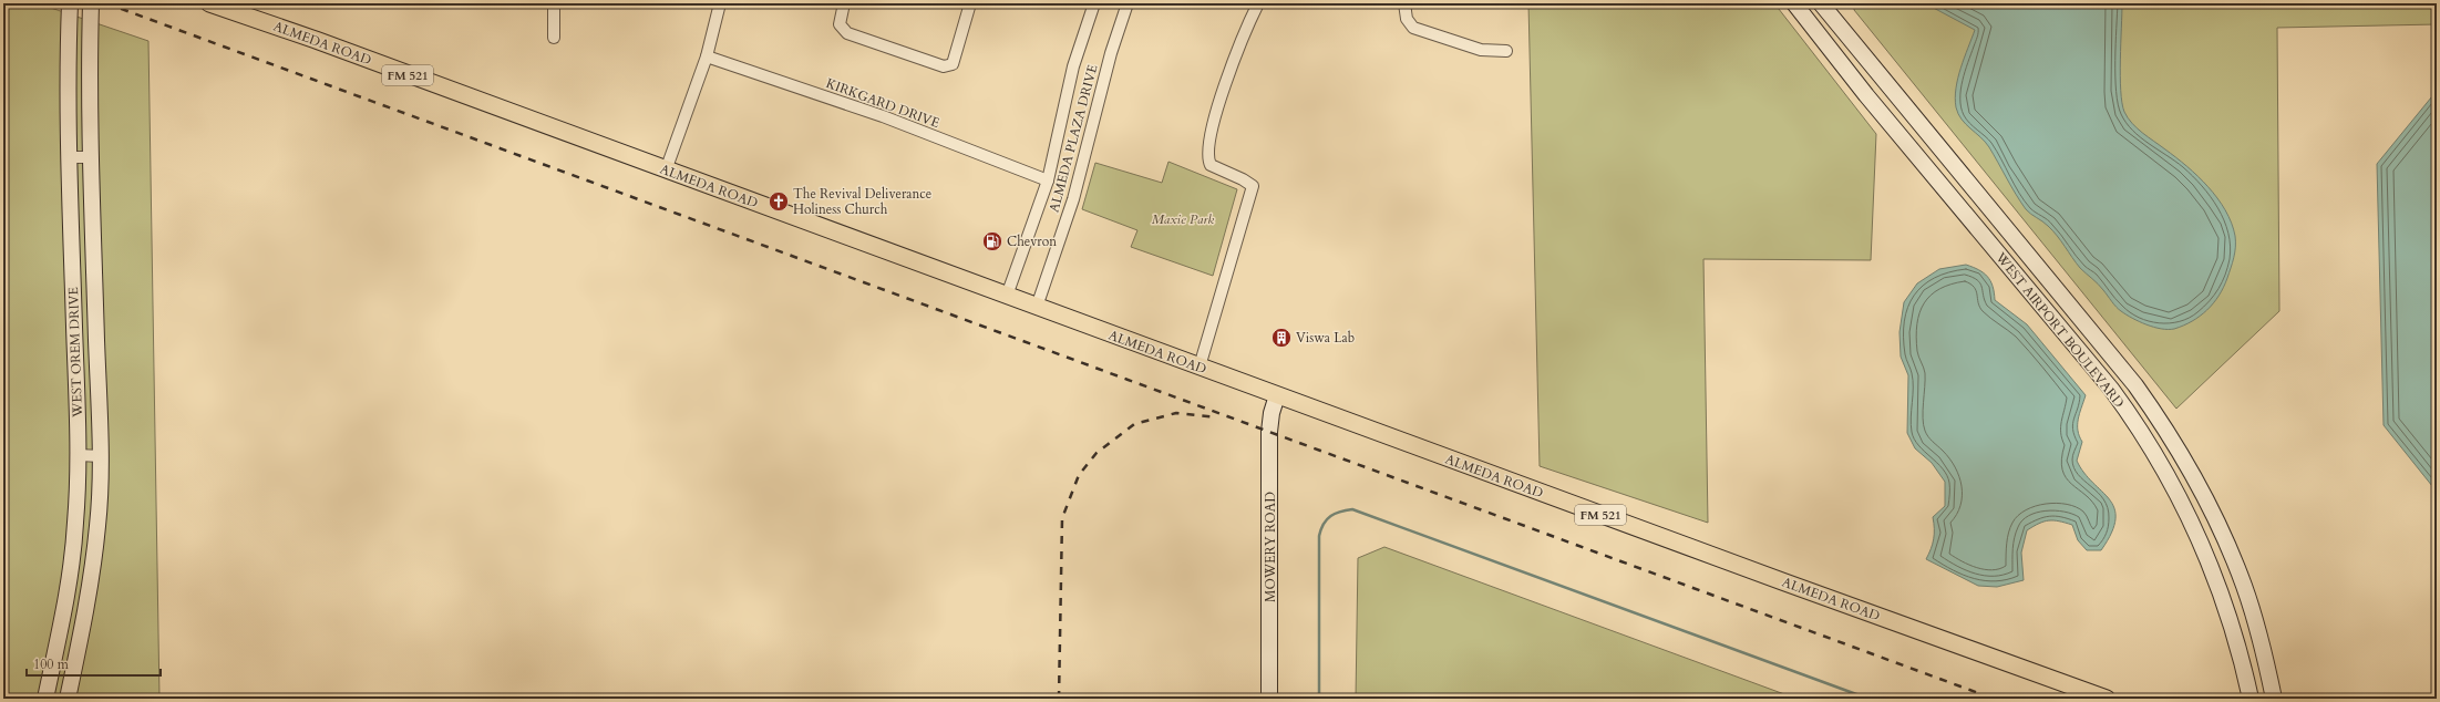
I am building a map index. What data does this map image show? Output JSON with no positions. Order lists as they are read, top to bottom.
{
  "streets": {
    "main road": [
      "ALMEDA ROAD",
      "FM 521",
      "WEST AIRPORT BOULEVARD",
      "WEST OREM DRIVE",
      "MOWERY ROAD"
    ],
    "street": ["KIRKGARD DRIVE", "ALMEDA PLAZA DRIVE"]
  },
  "crossings": [
    ["ALMEDA ROAD", "ALMEDA PLAZA DRIVE"],
    ["ALMEDA ROAD", "MOWERY ROAD"],
    ["KIRKGARD DRIVE", "ALMEDA PLAZA DRIVE"]
  ],
  "parks": ["Maxie Park"],
  "places": {
    "church": ["The Revival Deliverance Holiness Church"],
    "fuel station": ["Chevron"],
    "building": ["Viswa Lab"]
  },
  "scale_bar": "100 m"
}
